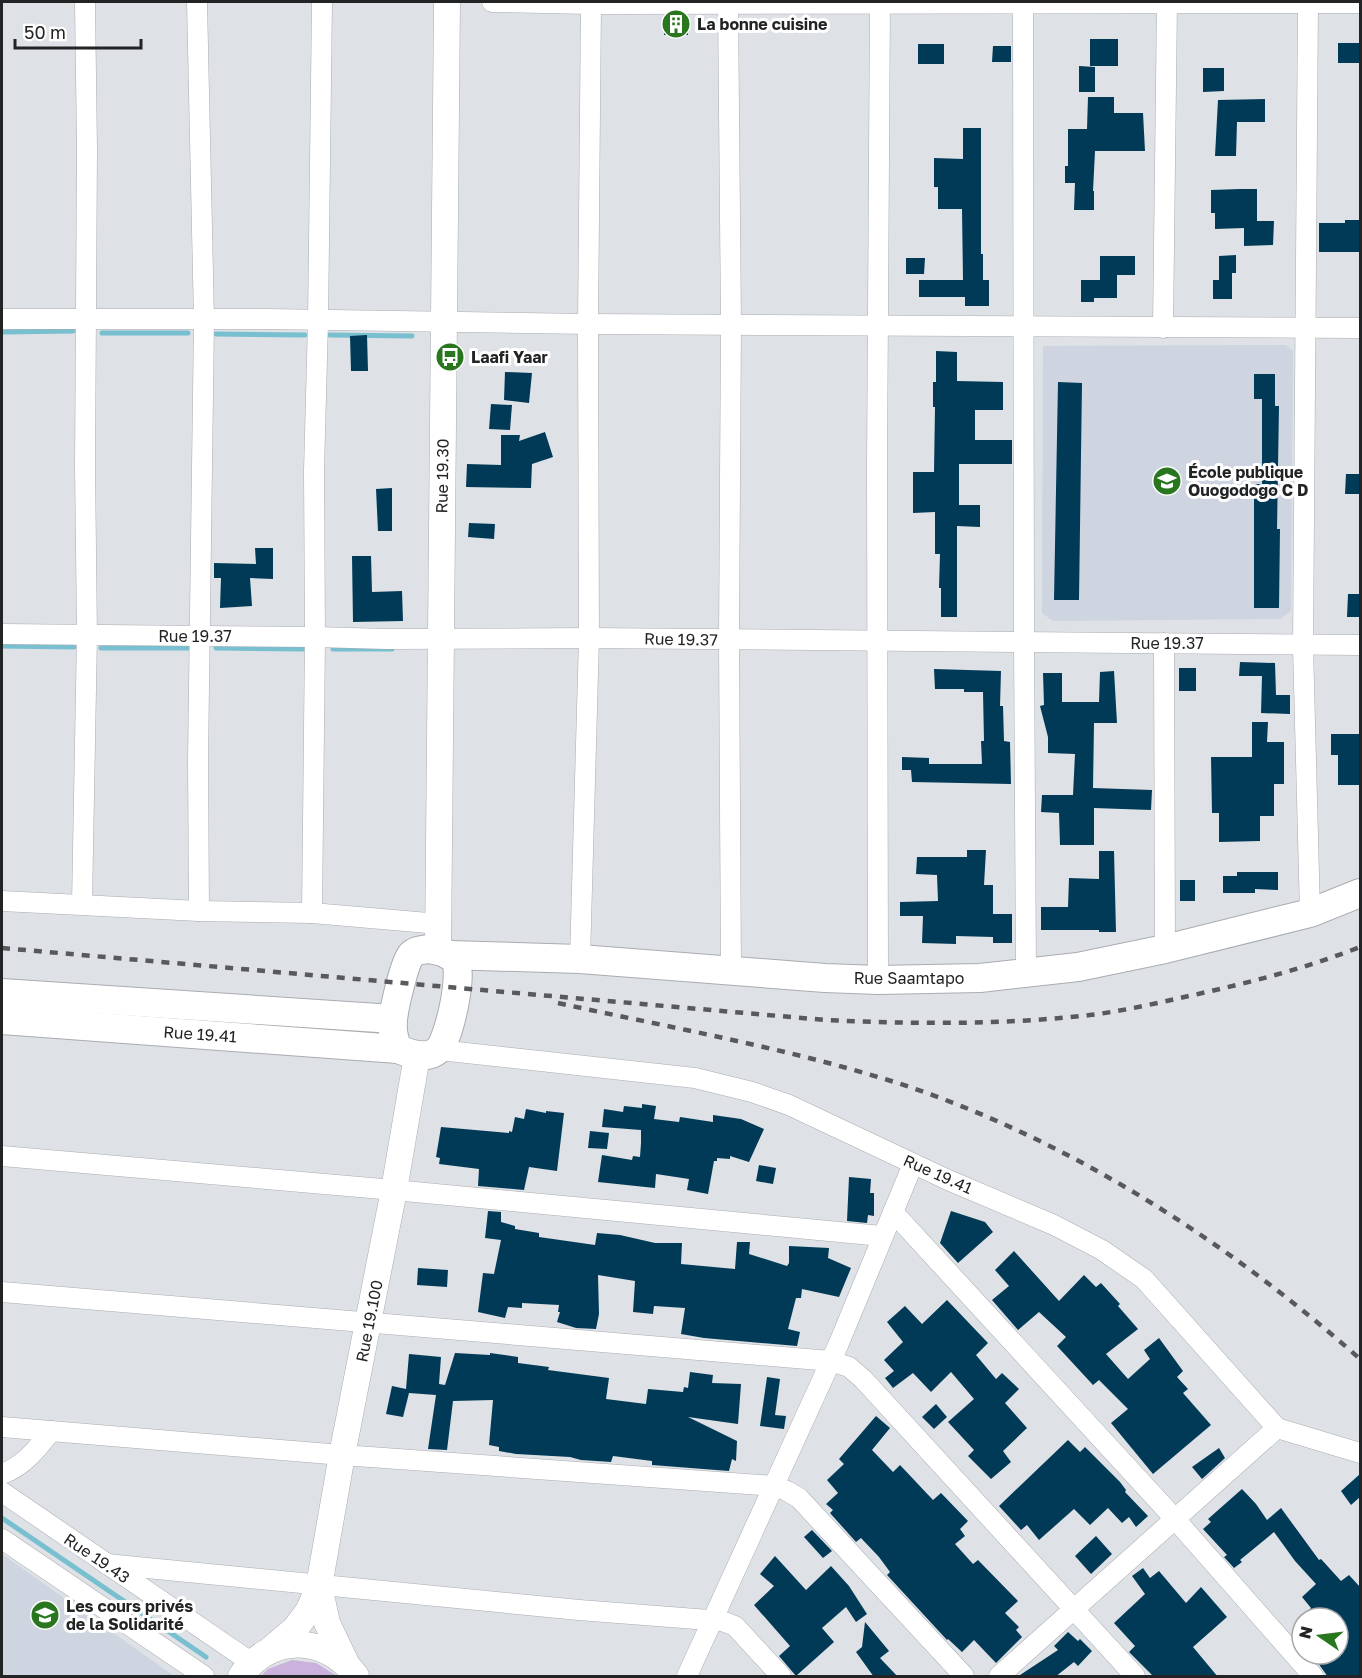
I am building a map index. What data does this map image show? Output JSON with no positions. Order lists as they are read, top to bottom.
{
  "streets": {
    "main road": ["Rue Saamtapo", "Rue 19.41"],
    "street": [
      "Rue 19.30",
      "Rue 19.37",
      "Rue 19.100",
      "Rue 19.43"
    ]
  },
  "crossings": [
    ["Rue 19.30", "Rue 19.37"],
    ["Rue 19.30", "Rue Saamtapo"],
    ["Rue Saamtapo", "Rue 19.41"],
    ["Rue 19.41", "Rue 19.100"],
    ["Rue 19.100", "Rue 19.43"]
  ],
  "places": {
    "building": ["La bonne cuisine"],
    "bus stop": ["Laafi Yaar"],
    "school or university": ["École publique Ouogodogo C D", "Les cours privés de la Solidarité"]
  },
  "scale_bar": "50 m",
  "north": "left"
}
